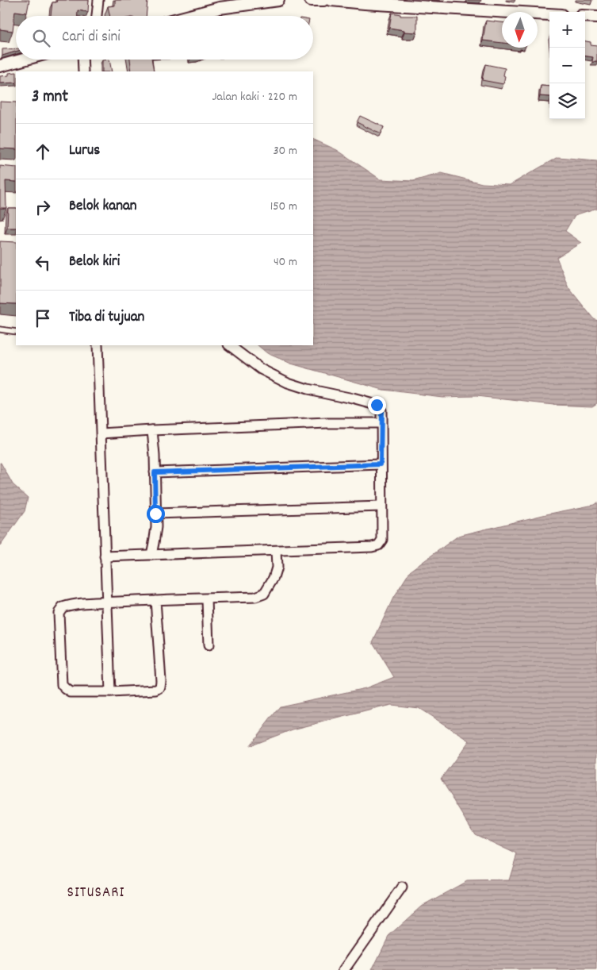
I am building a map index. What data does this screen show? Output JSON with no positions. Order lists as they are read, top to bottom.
{
  "districts": ["SITUSARI"],
  "north": "bottom",
  "page": {
    "map_buttons": ["+", "−"],
    "search": "Cari di sini",
    "heading": ["3 mnt", "Jalan kaki · 220 m"],
    "list": [
      ["Lurus", "30 m"],
      ["Belok kanan", "150 m"],
      ["Belok kiri", "40 m"],
      "Tiba di tujuan"
    ]
  }
}
